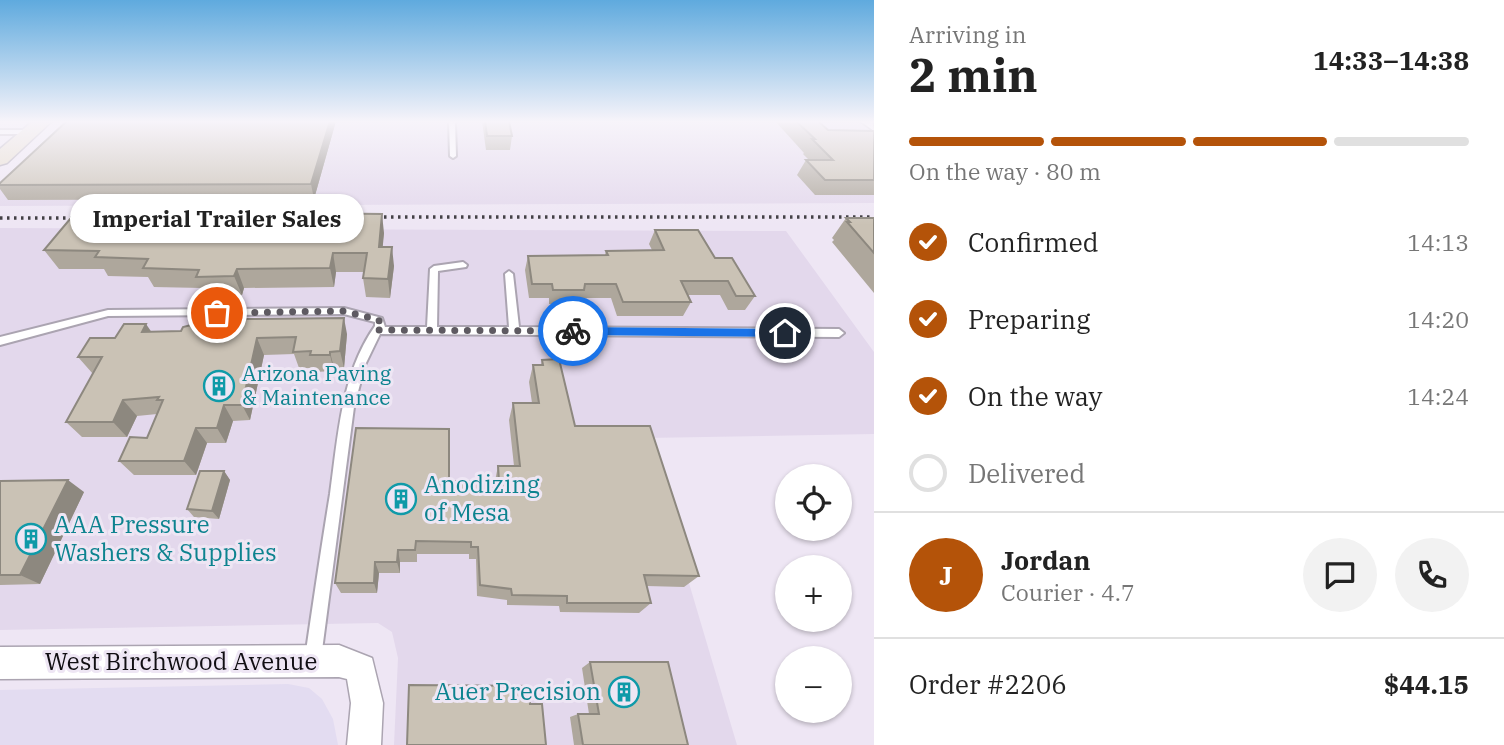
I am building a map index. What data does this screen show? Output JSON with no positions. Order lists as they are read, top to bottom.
{
  "streets": {
    "street": ["West Birchwood Avenue"]
  },
  "places": {
    "other": ["Imperial Trailer Sales"],
    "building": [
      "Arizona Paving & Maintenance",
      "Anodizing of Mesa",
      "AAA Pressure Washers & Supplies",
      "Auer Precision"
    ]
  },
  "page": {
    "heading": ["2 min", "Arriving in", "14:33–14:38"],
    "panel": [
      "Jordan",
      "Courier · 4.7",
      "Order #2206",
      "$44.15"
    ],
    "bar": "On the way · 80 m",
    "bubble": "Imperial Trailer Sales",
    "list": [
      ["Confirmed", "14:13"],
      ["Preparing", "14:20"],
      ["On the way", "14:24"],
      "Delivered"
    ],
    "map_buttons": ["+", "−"],
    "round": "J"
  }
}
